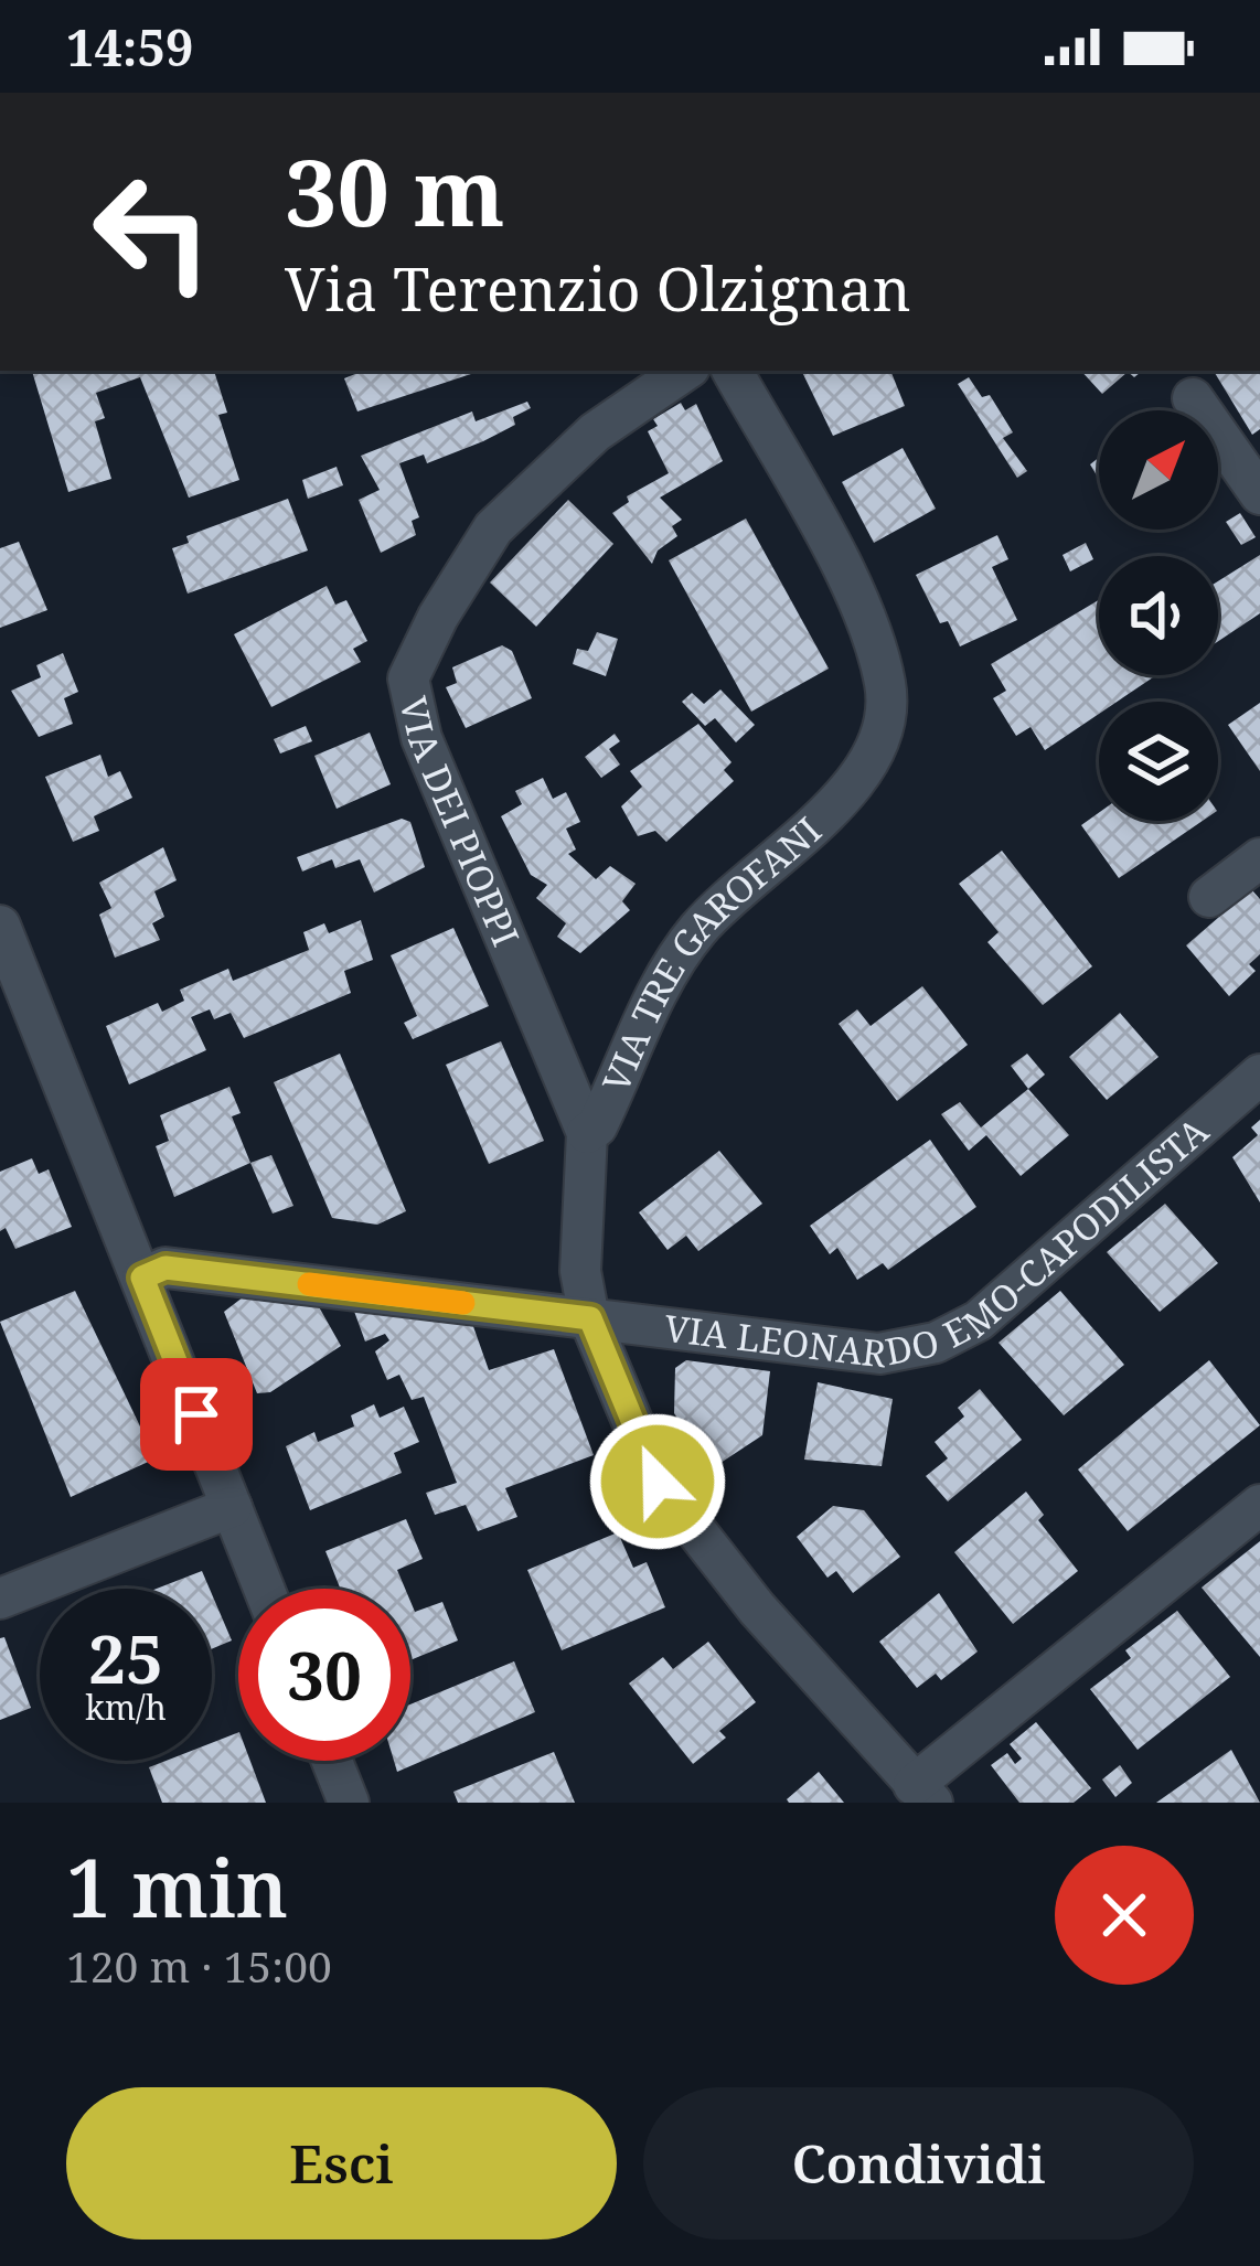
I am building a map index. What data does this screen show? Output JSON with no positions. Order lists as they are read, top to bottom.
{
  "streets": {
    "street": ["VIA DEI PIOPPI", "VIA TRE GAROFANI", "VIA LEONARDO EMO-CAPODILISTA"]
  },
  "crossings": [
    ["VIA DEI PIOPPI", "VIA TRE GAROFANI"],
    ["VIA TRE GAROFANI", "VIA LEONARDO EMO-CAPODILISTA"]
  ],
  "north": "top right",
  "page": {
    "status": "14:59",
    "turn": ["30 m", "Via Terenzio Olzignan"],
    "speed": "25 km/h",
    "limit": "30",
    "heading": ["1 min", "120 m · 15:00"],
    "buttons": ["Esci", "Condividi"]
  }
}
